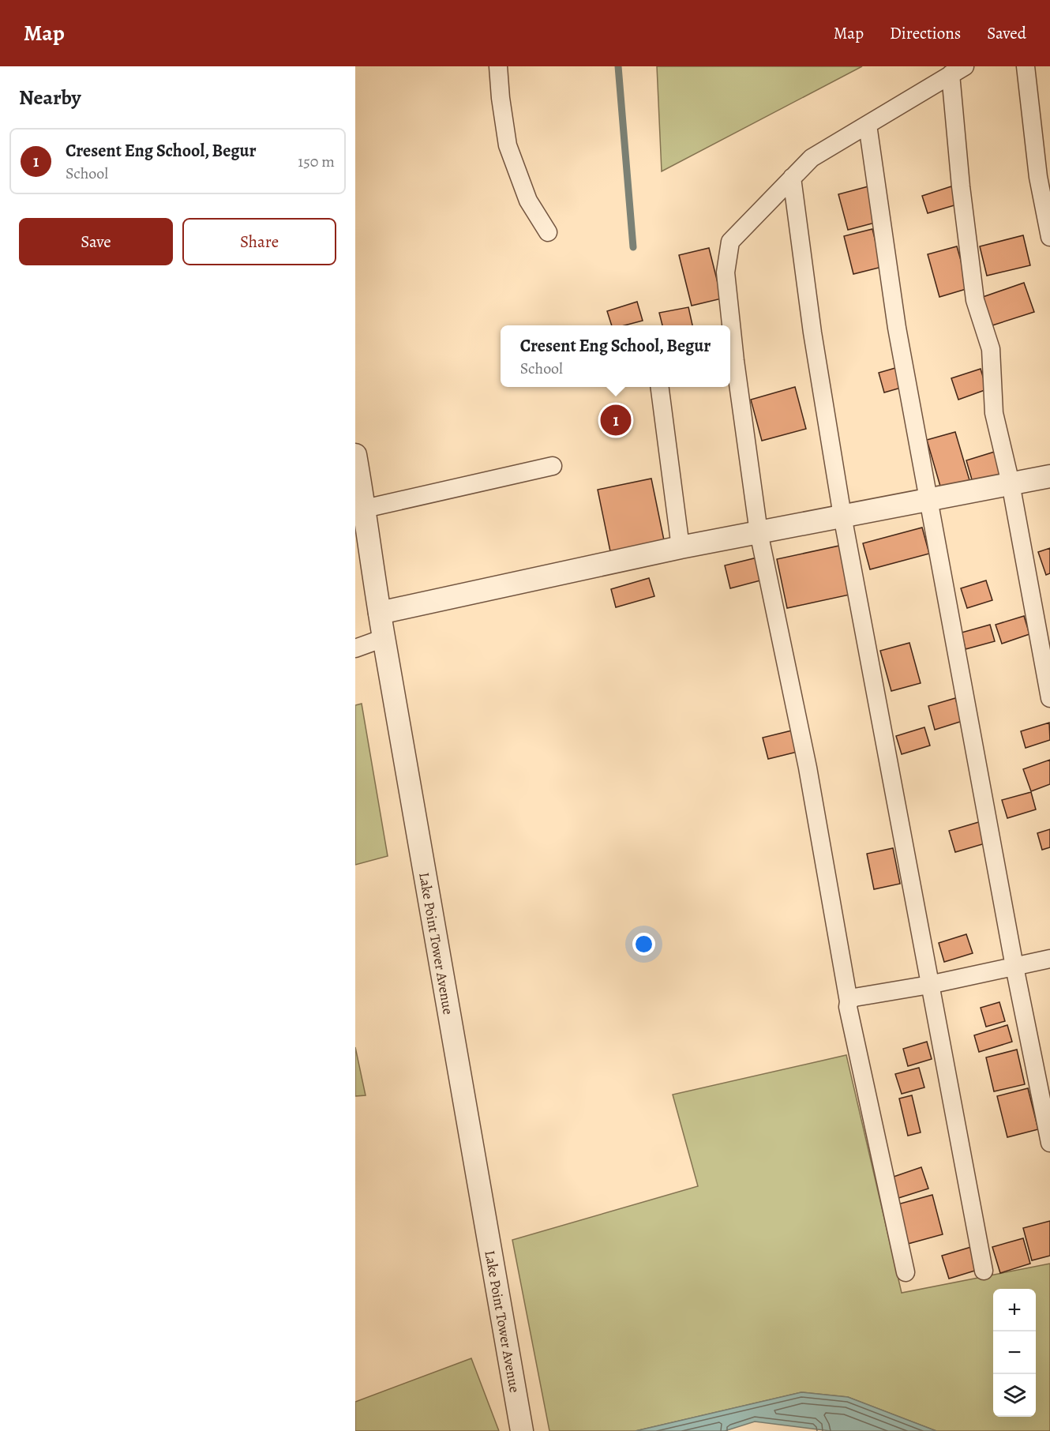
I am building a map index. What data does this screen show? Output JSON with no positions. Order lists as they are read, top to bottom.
{
  "streets": {
    "street": ["Lake Point Tower Avenue"]
  },
  "page": {
    "header": "Map",
    "nav": ["Map", "Directions", "Saved"],
    "heading": "Nearby",
    "list": [
      {
        "mark": "1",
        "name": "Cresent Eng School, Begur",
        "note": "School",
        "value": "150 m"
      }
    ],
    "buttons": ["Save", "Share"],
    "popup": ["Cresent Eng School, Begur", "School"],
    "pins": "1",
    "map_buttons": ["+", "−"]
  }
}
